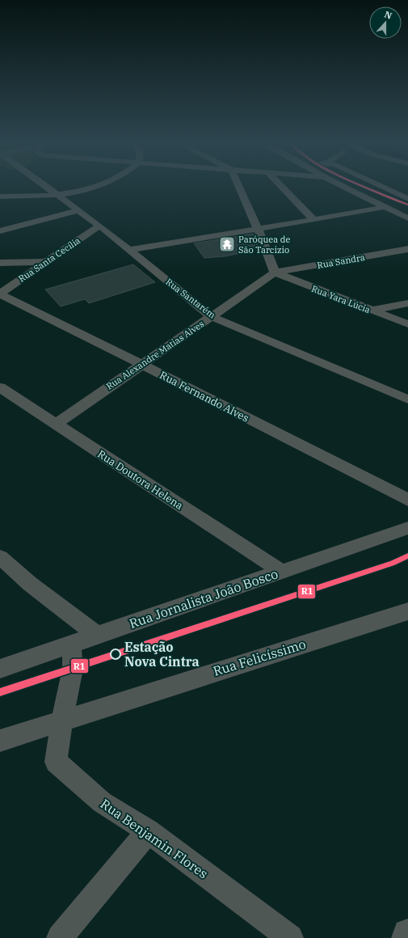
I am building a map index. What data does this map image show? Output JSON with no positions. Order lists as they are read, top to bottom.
{
  "streets": {
    "street": [
      "Rua Santa Cecília",
      "Rua Sandra",
      "Rua Santarém",
      "Rua Yara Lúcia",
      "Rua Alexandre Matias Alves",
      "Rua Fernando Alves",
      "Rua Doutora Helena",
      "Rua Jornalista João Bosco",
      "Rua Felicíssimo",
      "Rua Benjamin Flores"
    ]
  },
  "crossings": [
    ["Rua Santa Cecília", "Rua Santarém"],
    ["Rua Santa Cecília", "Rua Fernando Alves"],
    ["Rua Sandra", "Rua Yara Lúcia"],
    ["Rua Sandra", "Rua Alexandre Matias Alves"],
    ["Rua Santarém", "Rua Alexandre Matias Alves"],
    ["Rua Yara Lúcia", "Rua Alexandre Matias Alves"],
    ["Rua Alexandre Matias Alves", "Rua Fernando Alves"],
    ["Rua Alexandre Matias Alves", "Rua Doutora Helena"],
    ["Rua Doutora Helena", "Rua Jornalista João Bosco"],
    ["Rua Felicíssimo", "Rua Benjamin Flores"]
  ],
  "places": {
    "temple": ["Paróquea de São Tarcizio"],
    "other": ["Estação Nova Cintra"]
  },
  "lines": ["transit line R1"],
  "north": "top"
}
